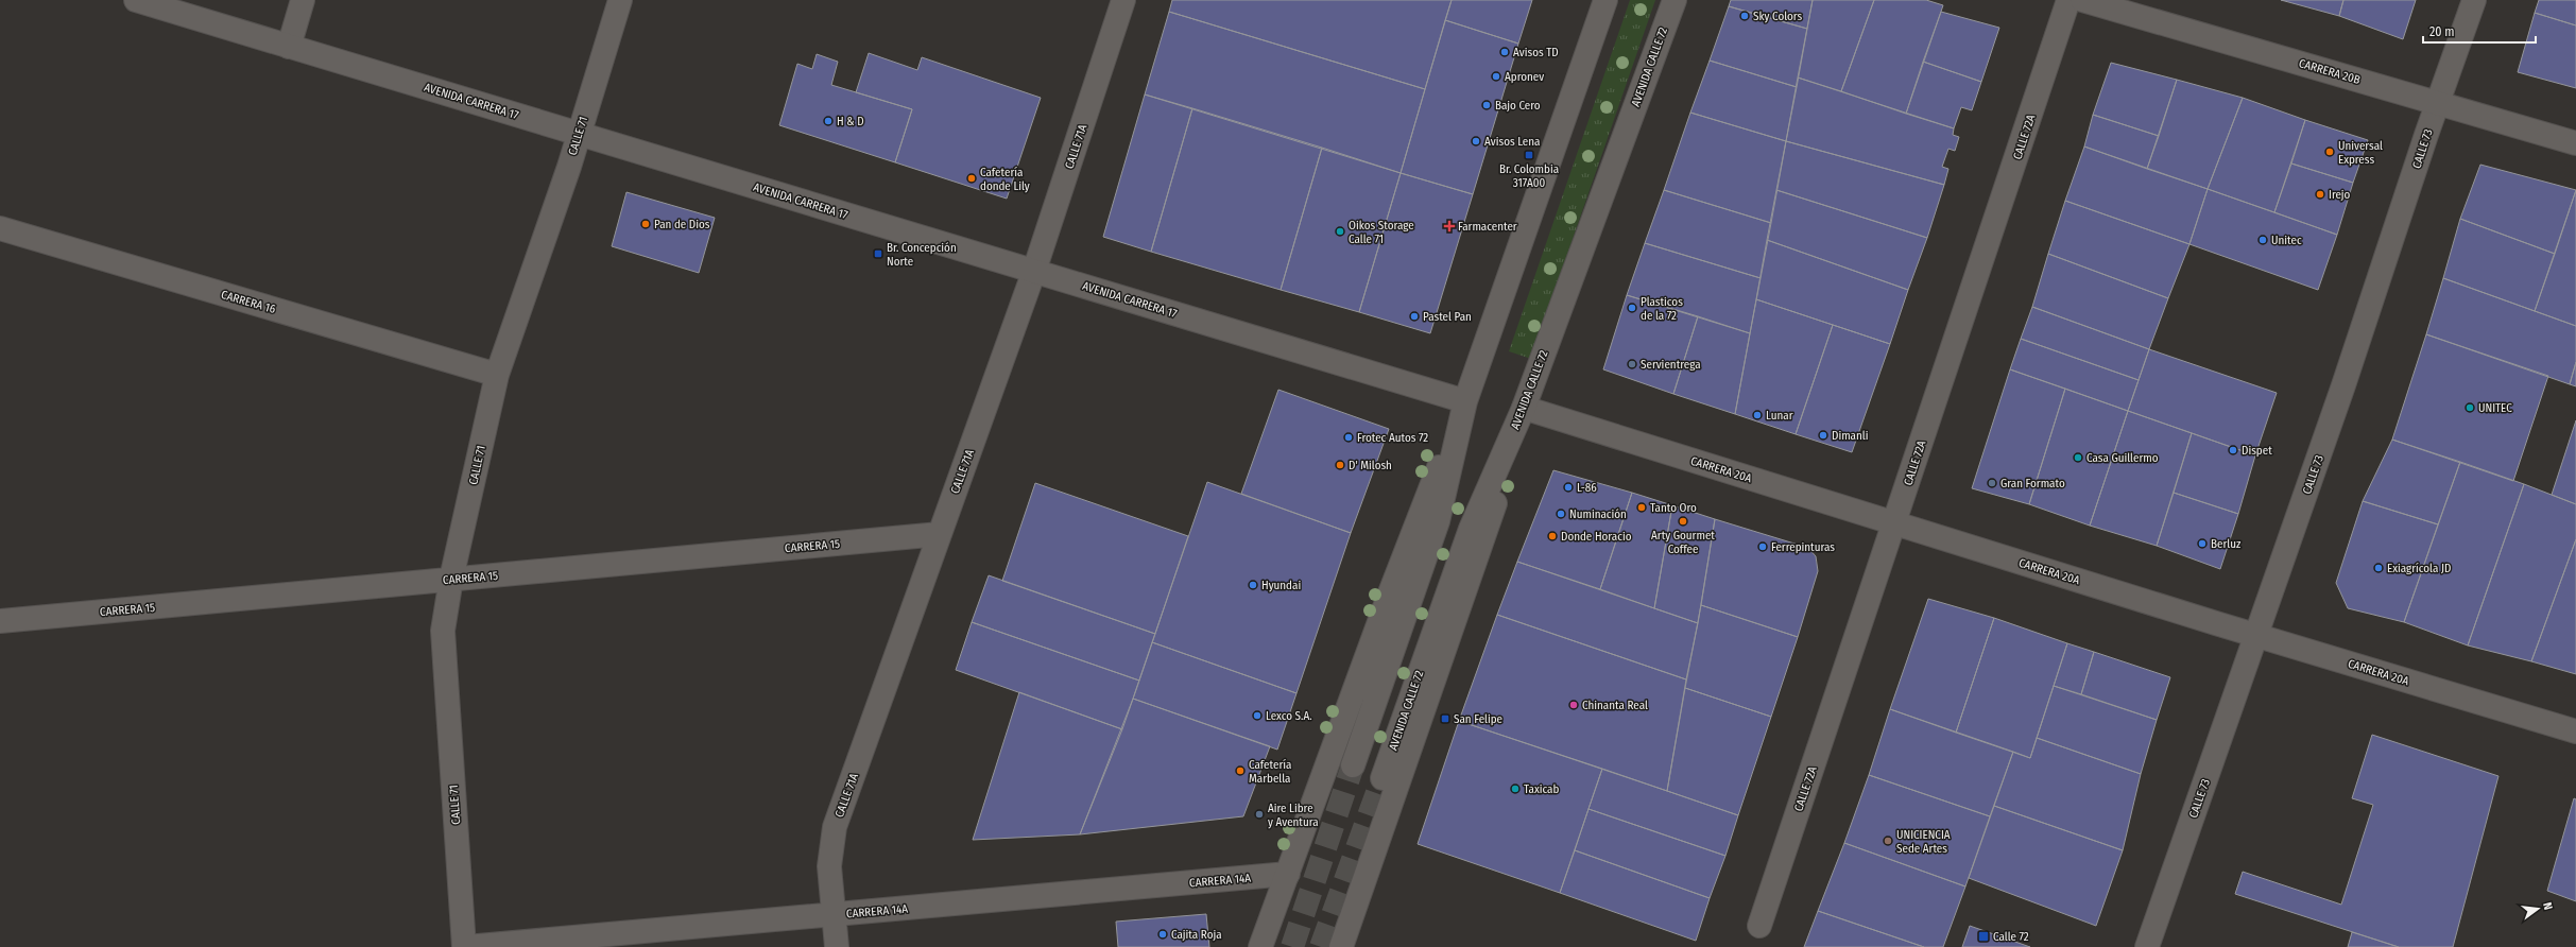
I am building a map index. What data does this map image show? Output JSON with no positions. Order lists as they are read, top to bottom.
{
  "streets": {
    "street": [
      "AVENIDA CALLE 72",
      "CARRERA 20B",
      "AVENIDA CARRERA 17",
      "CALLE 71",
      "CALLE 72A",
      "CALLE 71A",
      "CALLE 73",
      "CARRERA 16",
      "CARRERA 20A",
      "CARRERA 15",
      "CARRERA 14A"
    ]
  },
  "crossings": [
    ["AVENIDA CALLE 72", "CARRERA 20A"],
    ["CARRERA 20B", "CALLE 73"],
    ["AVENIDA CARRERA 17", "CALLE 71"],
    ["AVENIDA CARRERA 17", "CALLE 71A"],
    ["CALLE 71", "CARRERA 16"],
    ["CALLE 71", "CARRERA 15"],
    ["CALLE 71", "CARRERA 14A"],
    ["CALLE 72A", "CARRERA 20A"],
    ["CALLE 71A", "CARRERA 15"],
    ["CALLE 71A", "CARRERA 14A"],
    ["CALLE 73", "CARRERA 20A"]
  ],
  "places": {
    "other": [
      "Sky Colors",
      "Avisos TD",
      "Apronev",
      "Bajo Cero",
      "H & D",
      "Avisos Lena",
      "Universal Express",
      "Cafetería donde Lily",
      "Irejo",
      "Pan de Dios",
      "Oikos Storage Calle 71",
      "Unitec",
      "Plasticos de la 72",
      "Pastel Pan",
      "Servientrega",
      "UNITEC",
      "Lunar",
      "Dimanli",
      "Frotec Autos 72",
      "Dispet",
      "Casa Guillermo",
      "D' Milosh",
      "Gran Formato",
      "L-86",
      "Tanto Oro",
      "Numinación",
      "Arty Gourmet Coffee",
      "Donde Horacio",
      "Berluz",
      "Ferrepinturas",
      "Exiagrícola JD",
      "Hyundai",
      "Chinanta Real",
      "Lexco S.A.",
      "Cafetería Marbella",
      "Taxicab",
      "Aire Libre y Aventura",
      "UNICIENCIA Sede Artes",
      "Cajita Roja"
    ],
    "transit": [
      "Br. Colombia 317A00",
      "Br. Concepción Norte",
      "San Felipe",
      "Calle 72"
    ],
    "health": ["Farmacenter"]
  },
  "scale_bar": "20 m",
  "north": "right"
}
